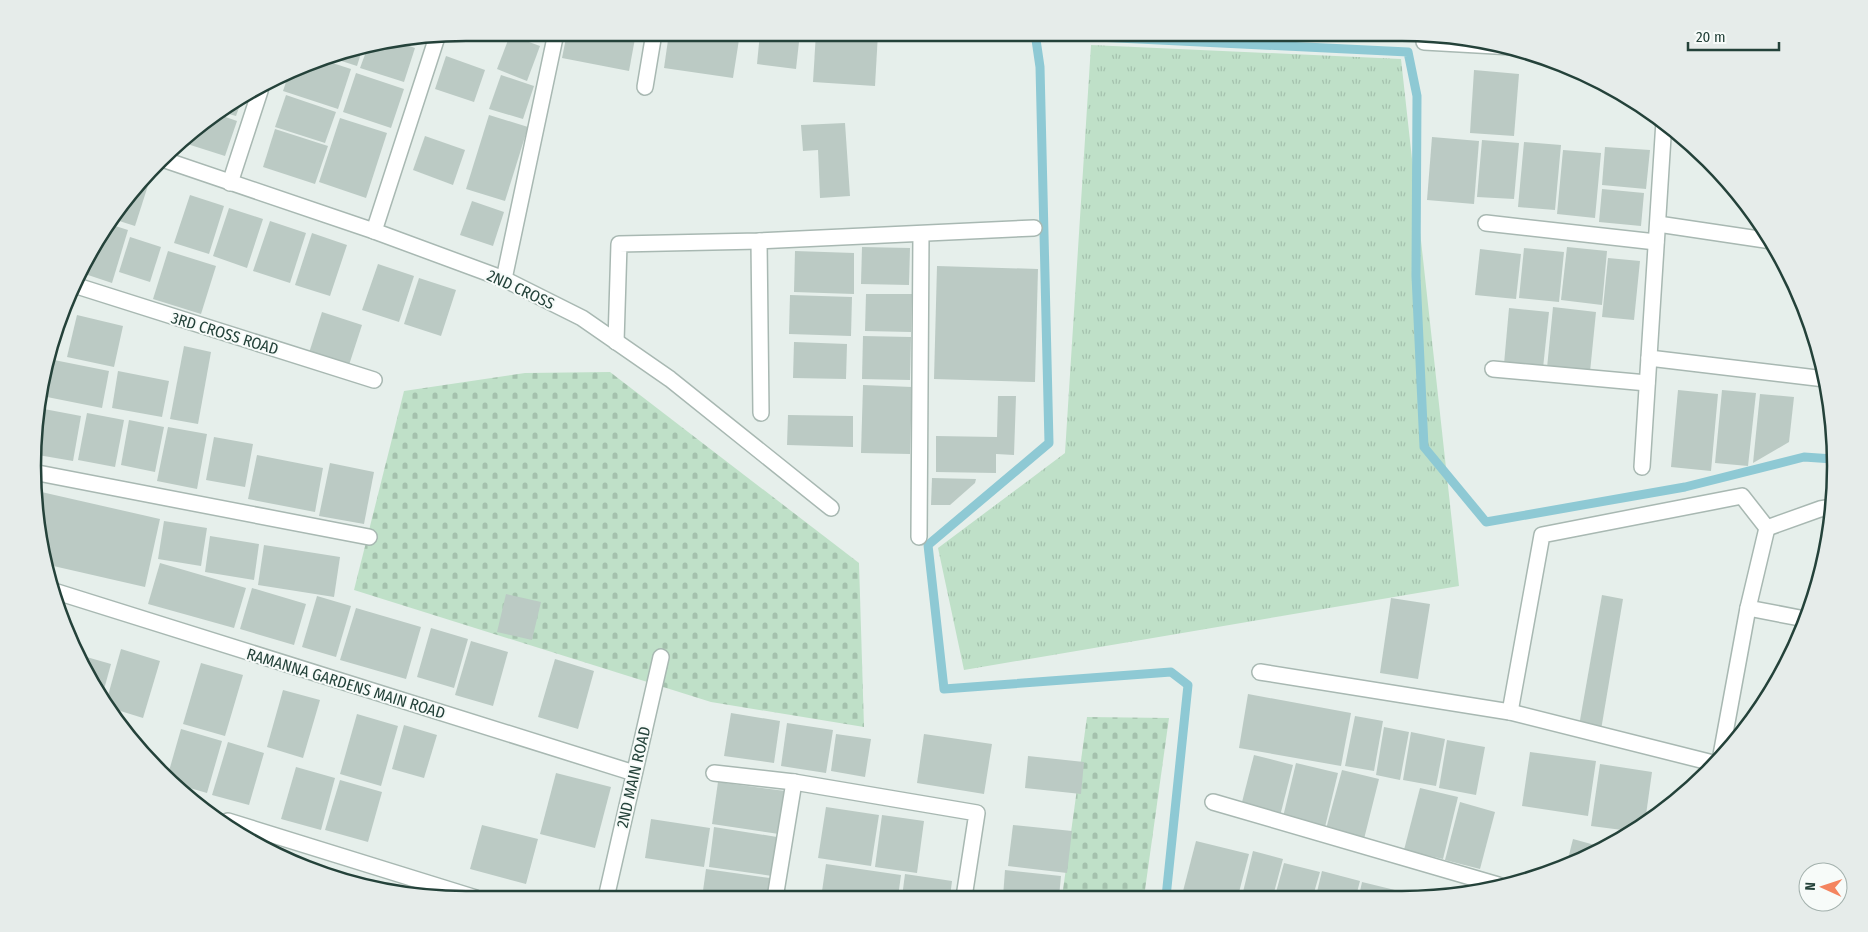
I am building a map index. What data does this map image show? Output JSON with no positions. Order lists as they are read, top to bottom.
{
  "streets": {
    "street": [
      "2ND CROSS",
      "3RD CROSS ROAD",
      "RAMANNA GARDENS MAIN ROAD",
      "2ND MAIN ROAD"
    ]
  },
  "crossings": [
    ["RAMANNA GARDENS MAIN ROAD", "2ND MAIN ROAD"]
  ],
  "scale_bar": "20 m",
  "north": "left"
}
